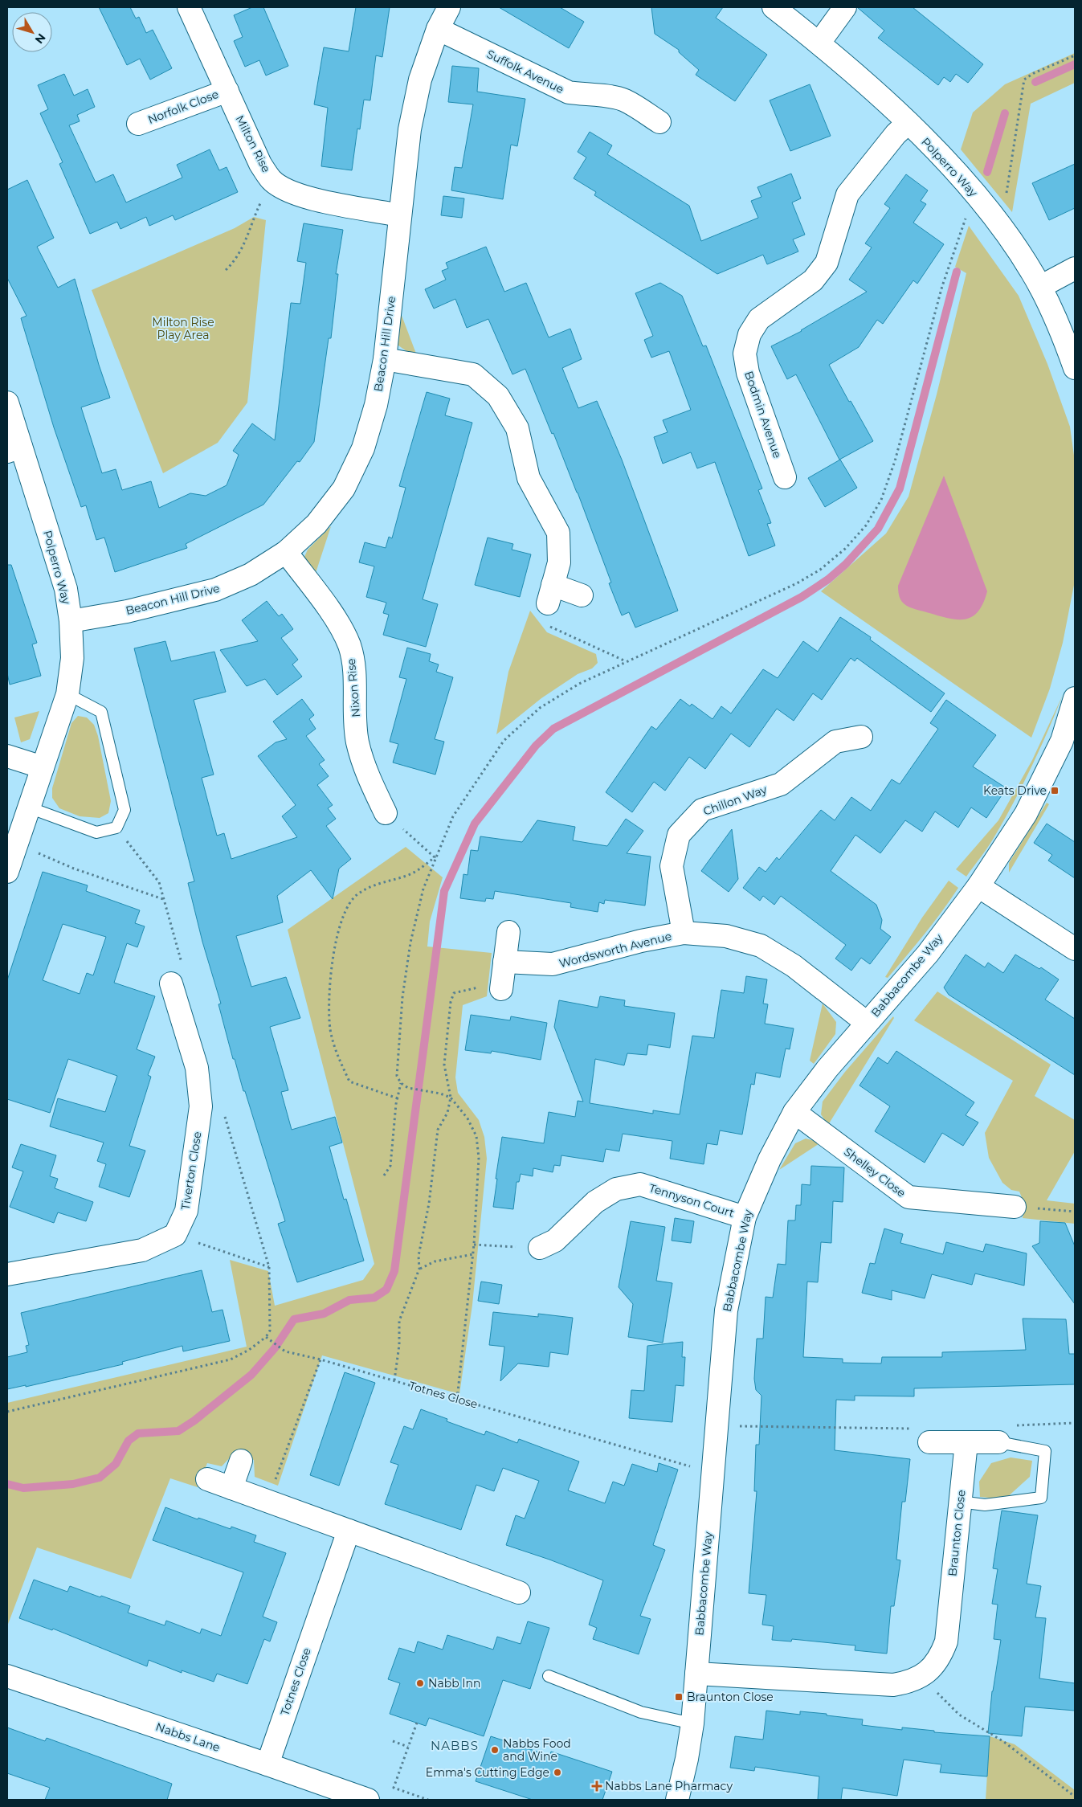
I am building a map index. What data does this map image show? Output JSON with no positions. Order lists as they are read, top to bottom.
{
  "streets": {
    "street": [
      "Suffolk Avenue",
      "Norfolk Close",
      "Milton Rise",
      "Polperro Way",
      "Beacon Hill Drive",
      "Bodmin Avenue",
      "Nixon Rise",
      "Chillon Way",
      "Wordsworth Avenue",
      "Babbacombe Way",
      "Tiverton Close",
      "Shelley Close",
      "Tennyson Court",
      "Totnes Close",
      "Braunton Close",
      "Nabbs Lane"
    ]
  },
  "crossings": [
    ["Suffolk Avenue", "Beacon Hill Drive"],
    ["Norfolk Close", "Milton Rise"],
    ["Milton Rise", "Beacon Hill Drive"],
    ["Polperro Way", "Beacon Hill Drive"],
    ["Polperro Way", "Bodmin Avenue"],
    ["Beacon Hill Drive", "Nixon Rise"],
    ["Chillon Way", "Wordsworth Avenue"],
    ["Wordsworth Avenue", "Babbacombe Way"],
    ["Babbacombe Way", "Shelley Close"],
    ["Babbacombe Way", "Tennyson Court"],
    ["Babbacombe Way", "Totnes Close"],
    ["Babbacombe Way", "Braunton Close"],
    ["Totnes Close", "Nabbs Lane"]
  ],
  "districts": ["NABBS"],
  "parks": ["Milton Rise Play Area"],
  "places": {
    "transit": ["Keats Drive", "Braunton Close"],
    "other": ["Nabb Inn", "Nabbs Food and Wine", "Emma's Cutting Edge"],
    "health": ["Nabbs Lane Pharmacy"]
  },
  "north": "bottom right"
}
